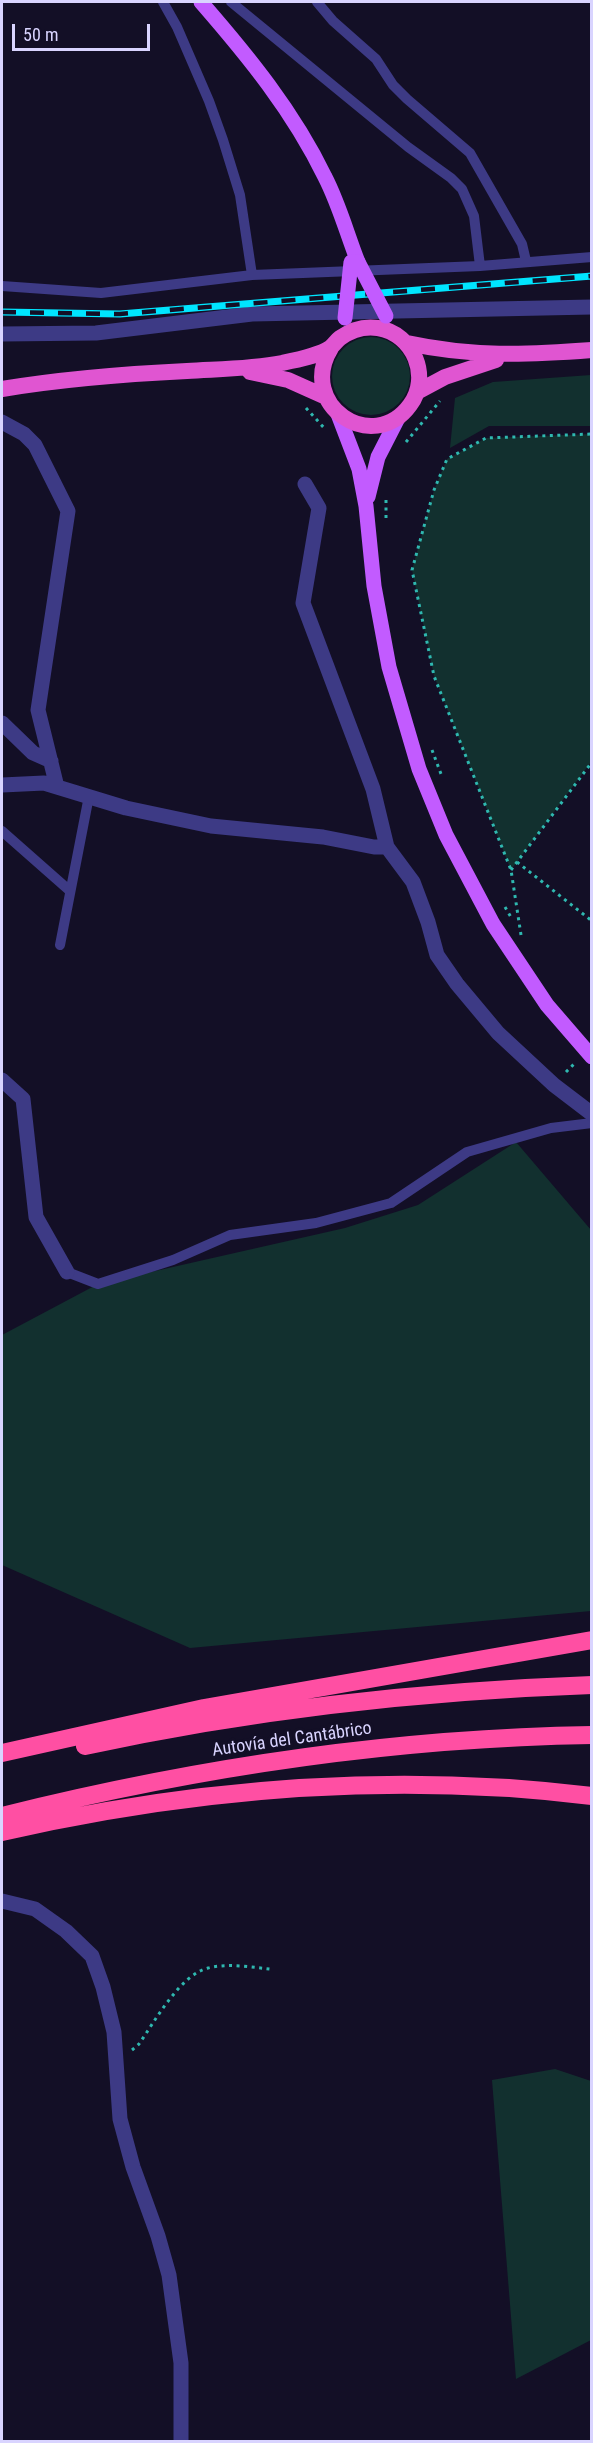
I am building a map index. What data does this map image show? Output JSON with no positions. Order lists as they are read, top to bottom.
{
  "streets": {
    "highway": ["Autovía del Cantábrico"]
  },
  "scale_bar": "50 m"
}
